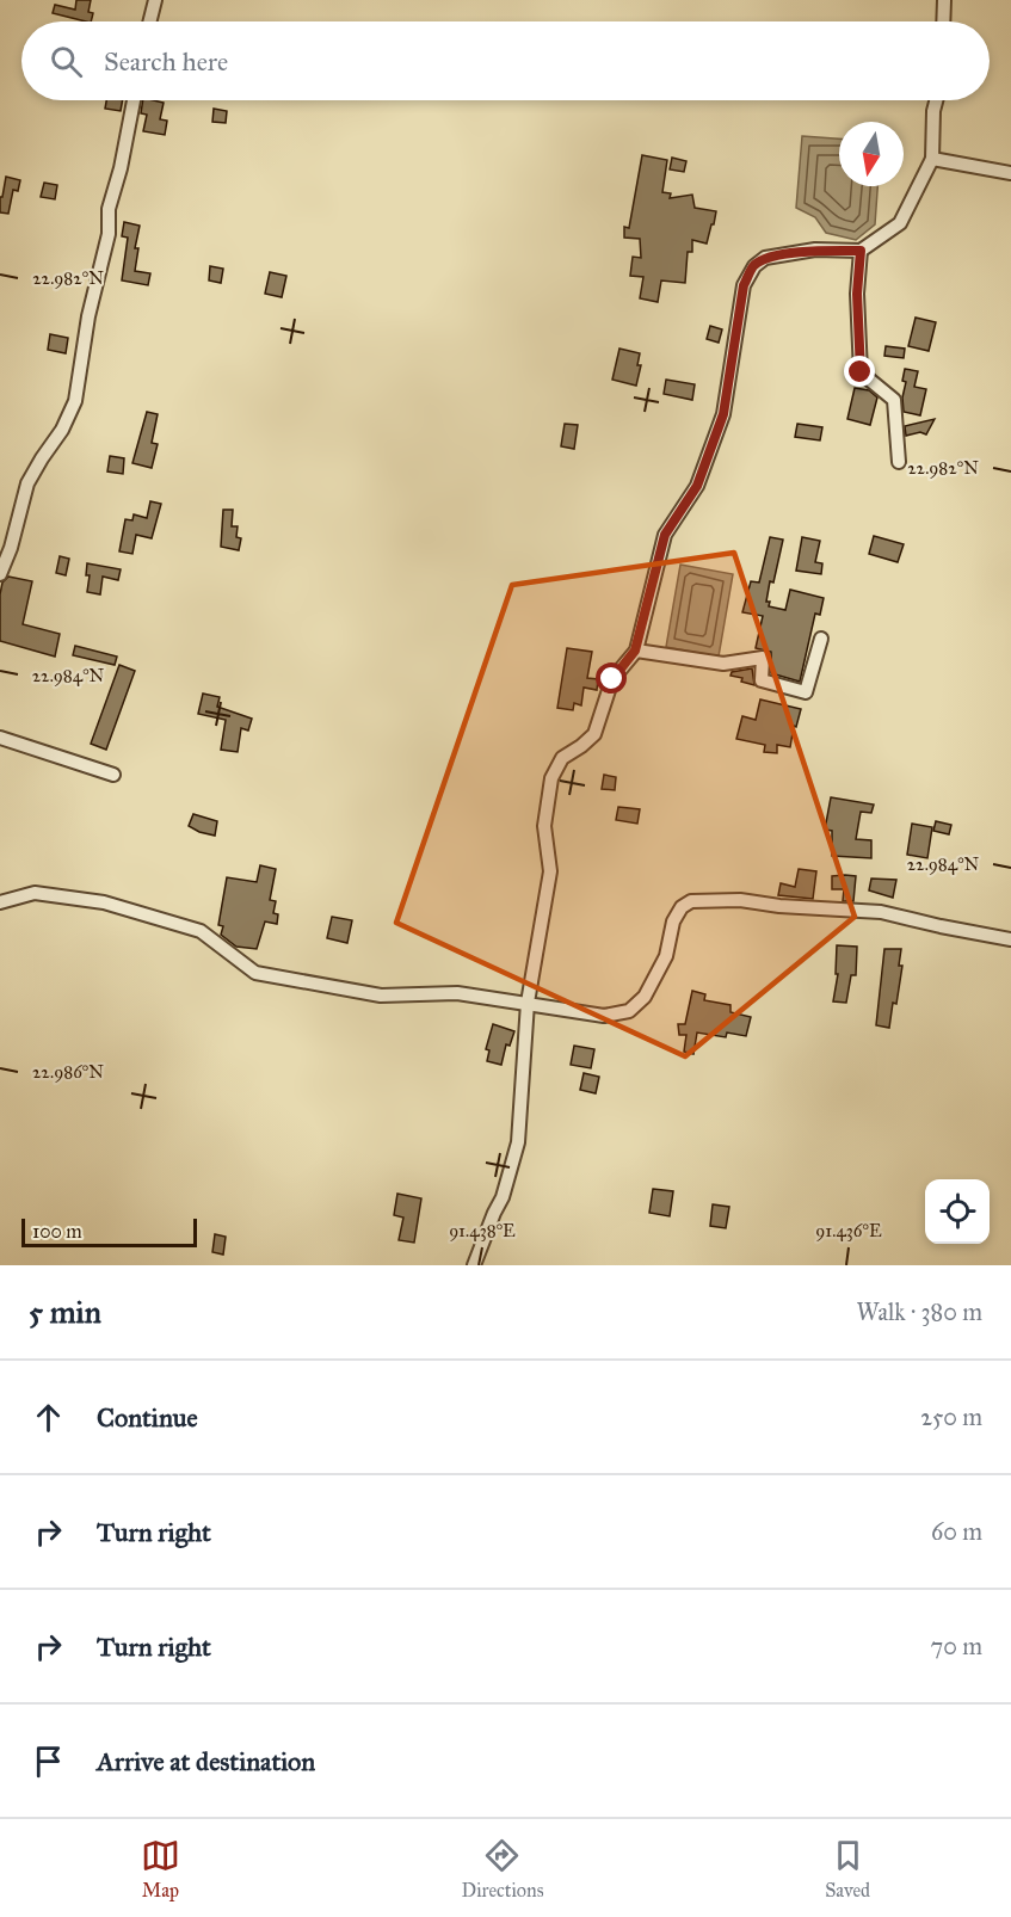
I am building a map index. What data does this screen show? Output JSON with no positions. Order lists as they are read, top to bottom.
{
  "scale_bar": "100 m",
  "north": "bottom",
  "page": {
    "search": "Search here",
    "scale": "100 m",
    "heading": ["5 min", "Walk · 380 m"],
    "list": [
      ["Continue", "250 m"],
      ["Turn right", "60 m"],
      ["Turn right", "70 m"],
      "Arrive at destination"
    ],
    "nav": ["Map", "Directions", "Saved"]
  },
  "coordinates": [
    "22.982°N",
    "22.984°N",
    "22.986°N",
    "91.438°E",
    "91.436°E"
  ]
}
